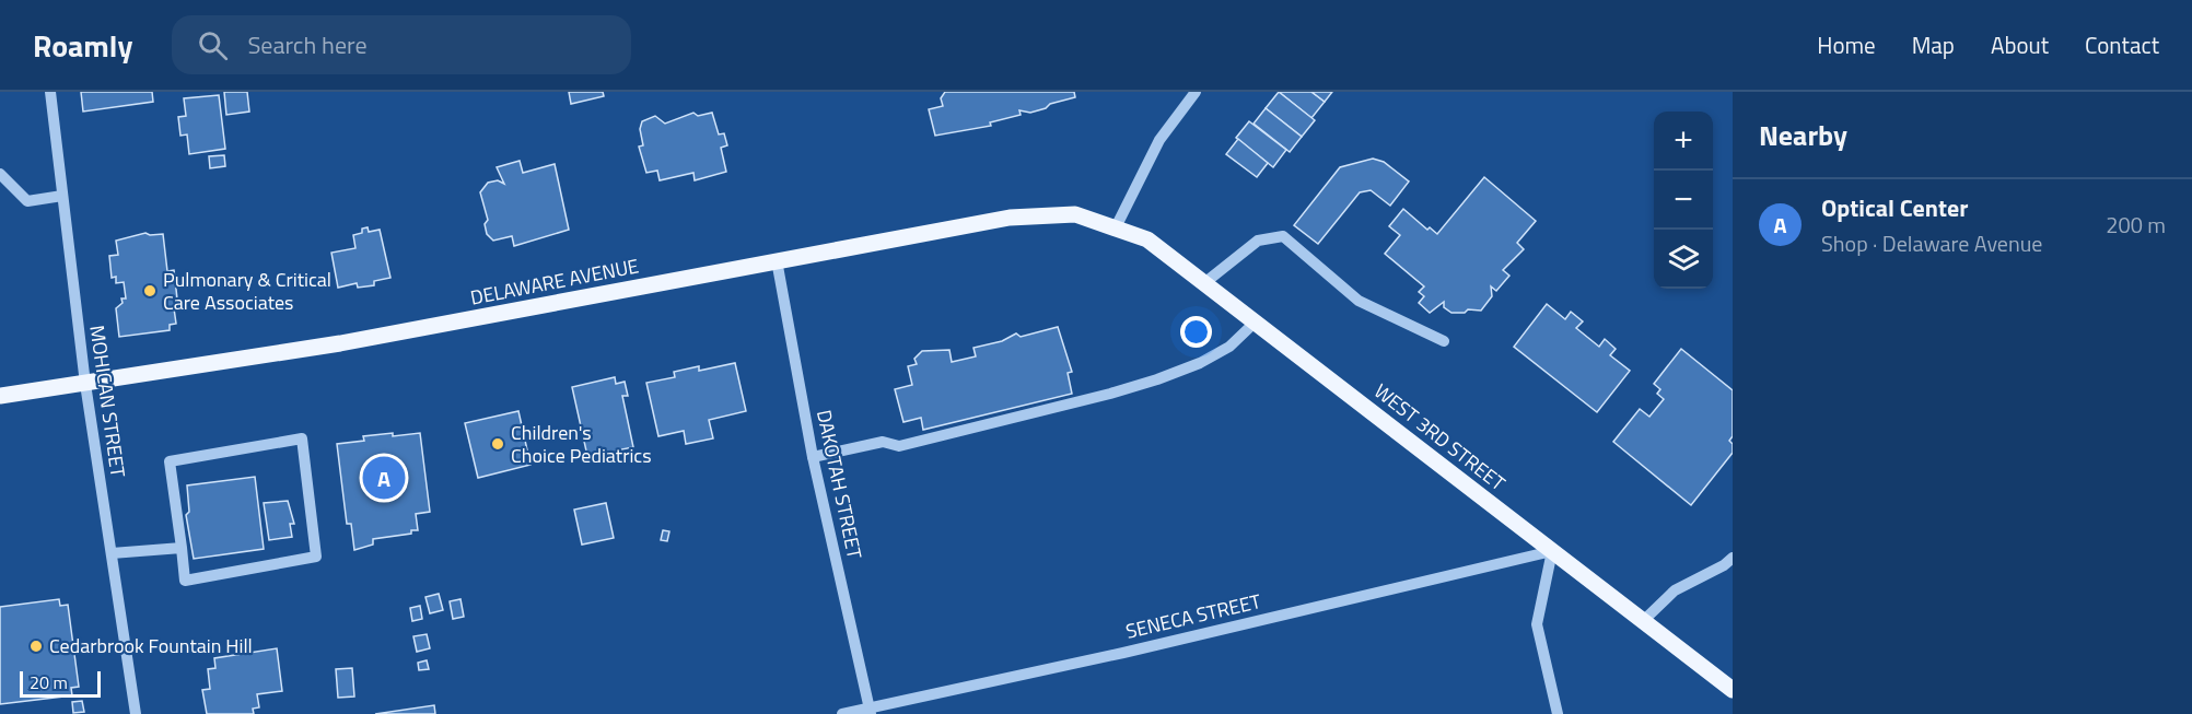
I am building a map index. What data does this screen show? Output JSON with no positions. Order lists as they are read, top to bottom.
{
  "streets": {
    "main road": ["DELAWARE AVENUE", "WEST 3RD STREET"],
    "street": ["MOHICAN STREET", "DAKOTAH STREET", "SENECA STREET"]
  },
  "crossings": [
    ["DELAWARE AVENUE", "MOHICAN STREET"],
    ["DELAWARE AVENUE", "WEST 3RD STREET"],
    ["DELAWARE AVENUE", "DAKOTAH STREET"],
    ["WEST 3RD STREET", "SENECA STREET"],
    ["DAKOTAH STREET", "SENECA STREET"]
  ],
  "places": ["Pulmonary & Critical Care Associates", "Children's Choice Pediatrics", "Cedarbrook Fountain Hill"],
  "scale_bar": "20 m",
  "page": {
    "header": "Roamly",
    "search": "Search here",
    "nav": [
      "Home",
      "Map",
      "About",
      "Contact"
    ],
    "heading": "Nearby",
    "map_buttons": ["+", "−"],
    "list": [
      {
        "mark": "A",
        "name": "Optical Center",
        "note": "Shop · Delaware Avenue",
        "value": "200 m"
      }
    ],
    "pins": "A",
    "scale": "20 m"
  }
}
